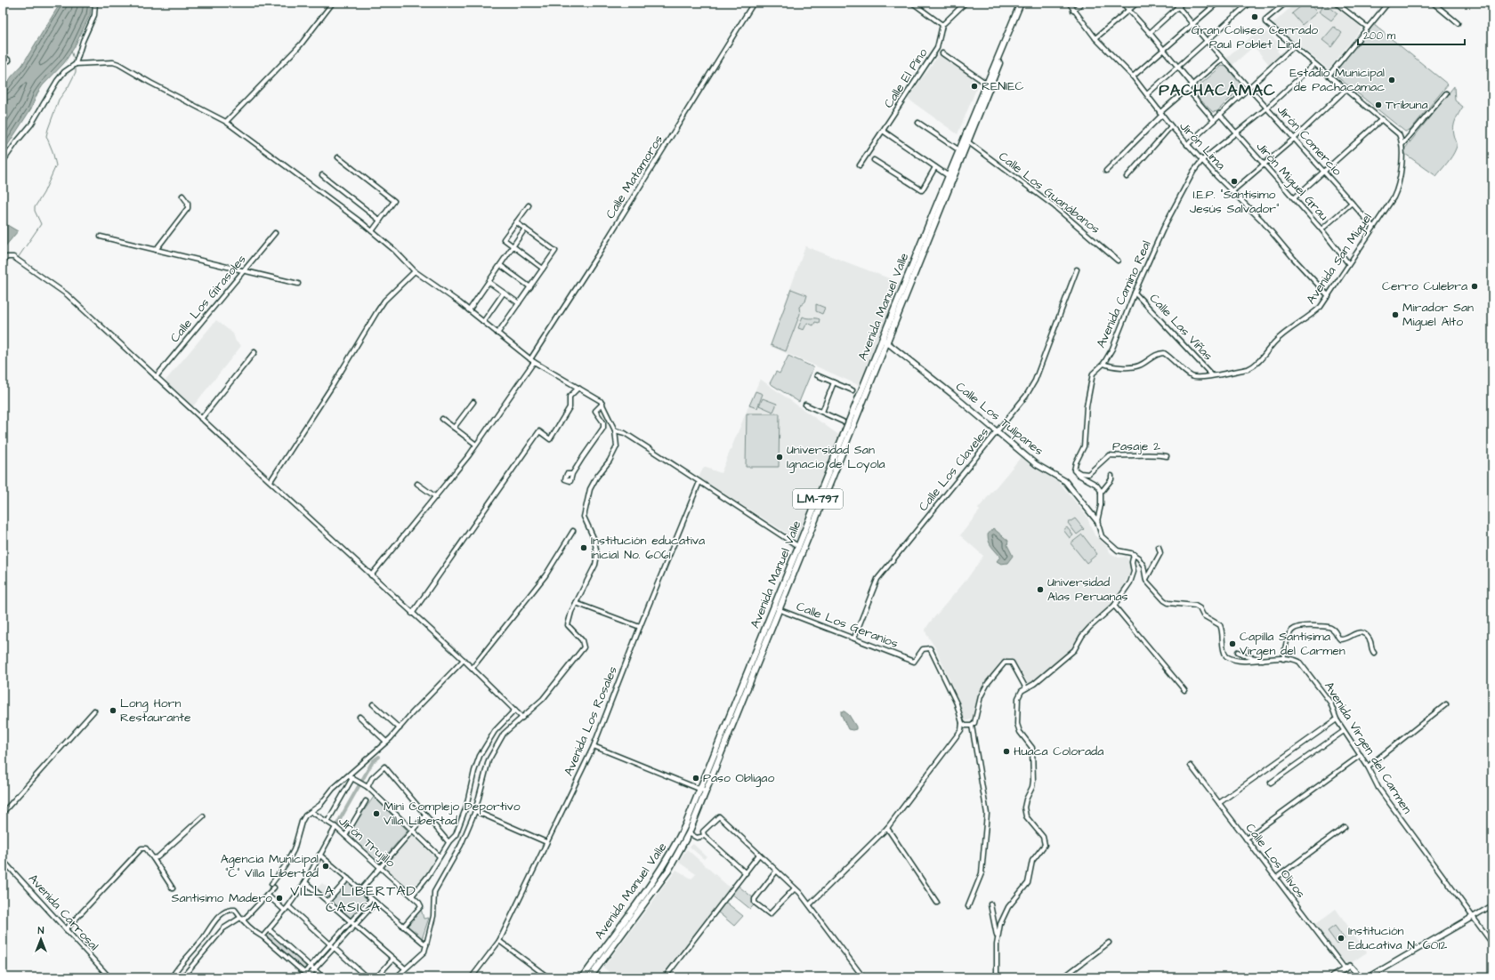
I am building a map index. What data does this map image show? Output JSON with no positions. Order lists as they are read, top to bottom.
{
  "streets": {
    "main road": ["Avenida Manuel Valle", "LM-797"],
    "street": [
      "Calle El Pino",
      "Jirón Comercio",
      "Jirón Lima",
      "Calle Matamoros",
      "Jirón Miguel Grau",
      "Calle Los Guanábanos",
      "Avenida San Miguel",
      "Avenida Camino Real",
      "Calle Los Girasoles",
      "Calle Las Viñas",
      "Calle Los Tulipanes",
      "Pasaje 2",
      "Calle Los Claveles",
      "Calle Los Geranios",
      "Avenida Los Rosales",
      "Avenida Virgen del Carmen",
      "Jirón Trujillo",
      "Calle Los Olivos",
      "Avenida Carrosal"
    ]
  },
  "crossings": [
    ["Jirón Comercio", "Avenida San Miguel"],
    ["Jirón Comercio", "Avenida Camino Real"],
    ["Jirón Lima", "Avenida San Miguel"],
    ["Jirón Lima", "Avenida Camino Real"],
    ["Jirón Miguel Grau", "Avenida San Miguel"],
    ["Jirón Miguel Grau", "Avenida Camino Real"],
    ["Calle Los Guanábanos", "Avenida Manuel Valle"],
    ["Avenida San Miguel", "Avenida Camino Real"],
    ["Avenida San Miguel", "Calle Las Viñas"],
    ["Avenida Camino Real", "Calle Las Viñas"],
    ["Avenida Camino Real", "Pasaje 2"],
    ["Avenida Manuel Valle", "Calle Los Tulipanes"],
    ["Avenida Manuel Valle", "Calle Los Geranios"],
    ["Calle Los Tulipanes", "Calle Los Claveles"],
    ["Calle Los Claveles", "Calle Los Geranios"]
  ],
  "districts": ["PACHACÁMAC", "VILLA LIBERTAD CASICA"],
  "places": [
    "Gran Coliseo Cerrado Paul Poblet Lind",
    "Estadio Municipal de Pachacámac",
    "RENIEC",
    "Tribuna",
    "I.E.P. \"Santísimo Jesús Salvador\"",
    "Cerro Culebra",
    "Mirador San Miguel Alto",
    "Universidad San Ignacio de Loyola",
    "Institución educativa inicial No. 6061",
    "Universidad Alas Peruanas",
    "Capilla Santísima Virgen del Carmen",
    "Long Horn Restaurante",
    "Huaca Colorada",
    "Paso Obligao",
    "Mini Complejo Deportivo Villa Libertad",
    "Agencia Municipal \"C\" Villa Libertad",
    "Santísimo Madero",
    "Institución Educativa N° 6012"
  ],
  "scale_bar": "200 m",
  "north": "top"
}
